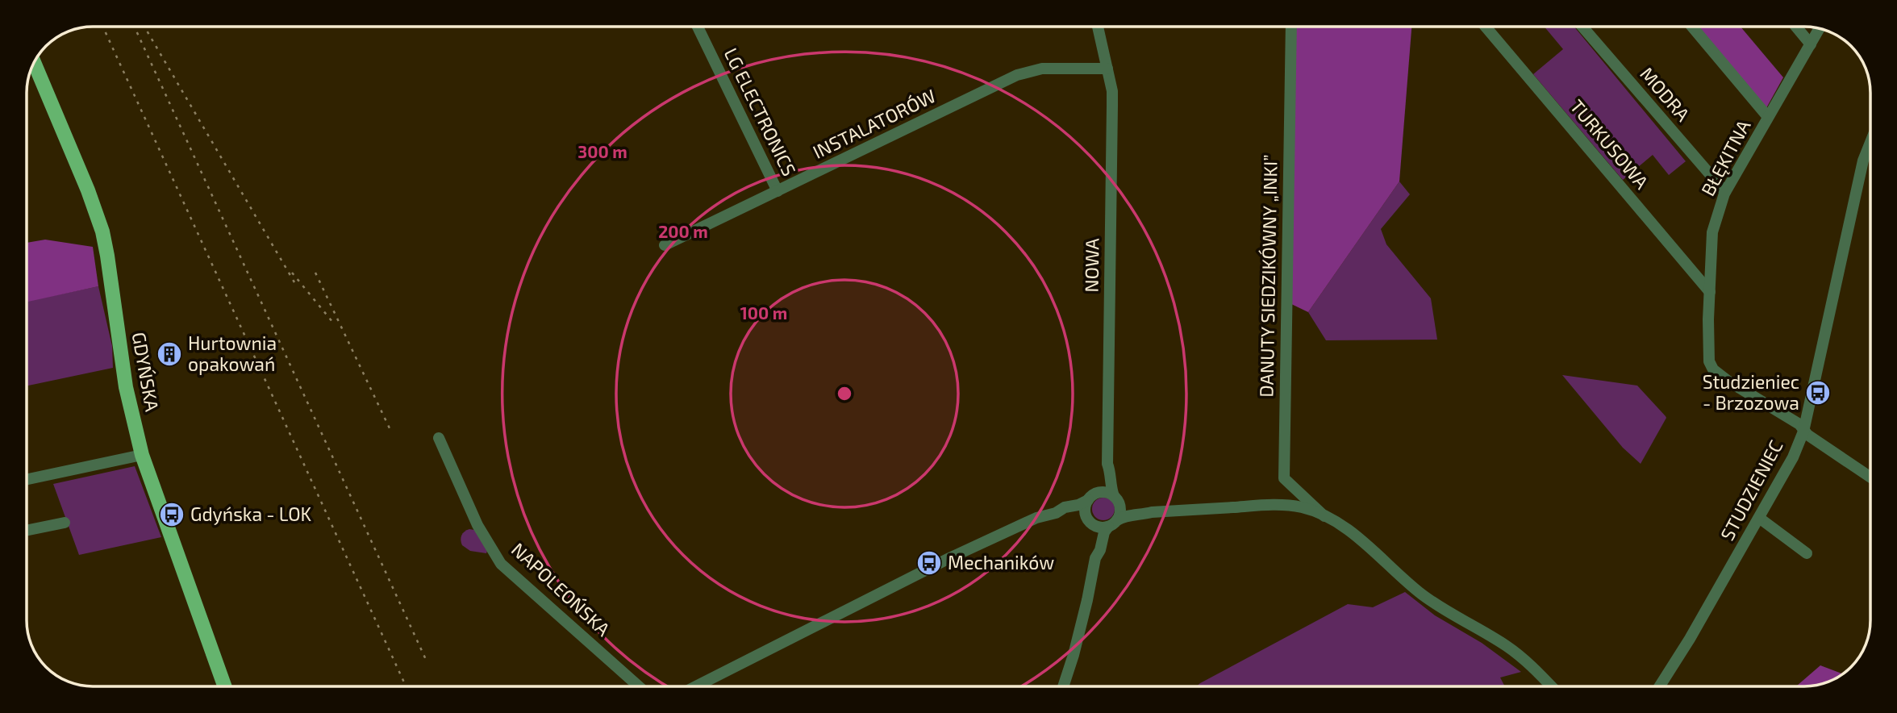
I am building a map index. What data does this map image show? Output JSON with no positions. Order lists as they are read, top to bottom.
{
  "streets": {
    "main road": ["GDYŃSKA"],
    "street": [
      "MODRA",
      "LG ELECTRONICS",
      "INSTALATORÓW",
      "TURKUSOWA",
      "BŁĘKITNA",
      "NOWA",
      "DANUTY SIEDZIKÓWNY „INKI”",
      "STUDZIENIEC",
      "NAPOLEOŃSKA"
    ]
  },
  "crossings": [
    ["MODRA", "BŁĘKITNA"],
    ["LG ELECTRONICS", "INSTALATORÓW"],
    ["INSTALATORÓW", "NOWA"],
    ["TURKUSOWA", "BŁĘKITNA"],
    ["BŁĘKITNA", "STUDZIENIEC"]
  ],
  "places": {
    "building": ["Hurtownia opakowań"],
    "bus stop": ["Studzieniec - Brzozowa", "Gdyńska - LOK", "Mechaników"]
  },
  "rings": ["300 m", "200 m", "100 m"]
}
